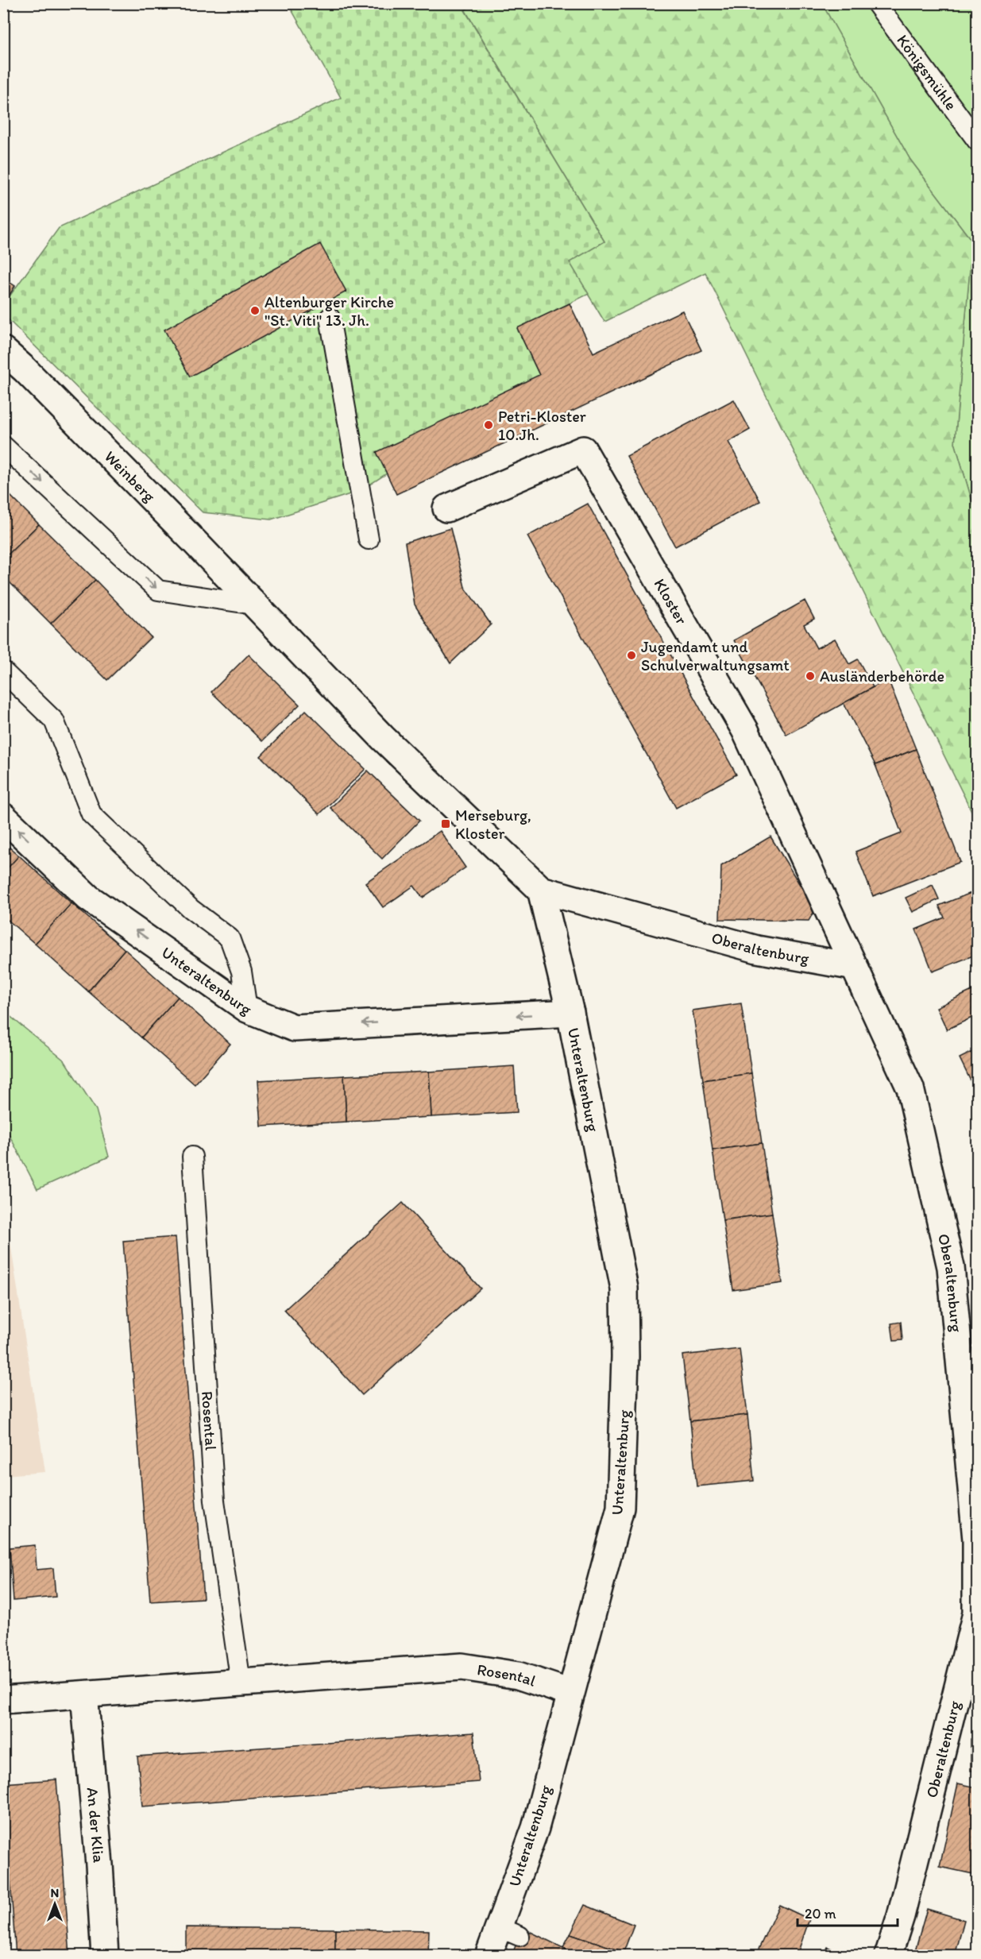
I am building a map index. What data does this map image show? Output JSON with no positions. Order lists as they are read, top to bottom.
{
  "streets": {
    "street": [
      "Weinberg",
      "Kloster",
      "Oberaltenburg",
      "Unteraltenburg",
      "Rosental",
      "An der Klia"
    ],
    "lane": ["Königsmühle"]
  },
  "crossings": [
    ["Kloster", "Oberaltenburg"],
    ["Oberaltenburg", "Unteraltenburg"],
    ["Unteraltenburg", "Rosental"],
    ["Rosental", "An der Klia"]
  ],
  "places": {
    "other": [
      "Altenburger Kirche \"St. Viti\" 13. Jh.",
      "Petri-Kloster 10.Jh.",
      "Jugendamt und Schulverwaltungsamt",
      "Ausländerbehörde"
    ],
    "transit": ["Merseburg, Kloster"]
  },
  "scale_bar": "20 m",
  "north": "top"
}
